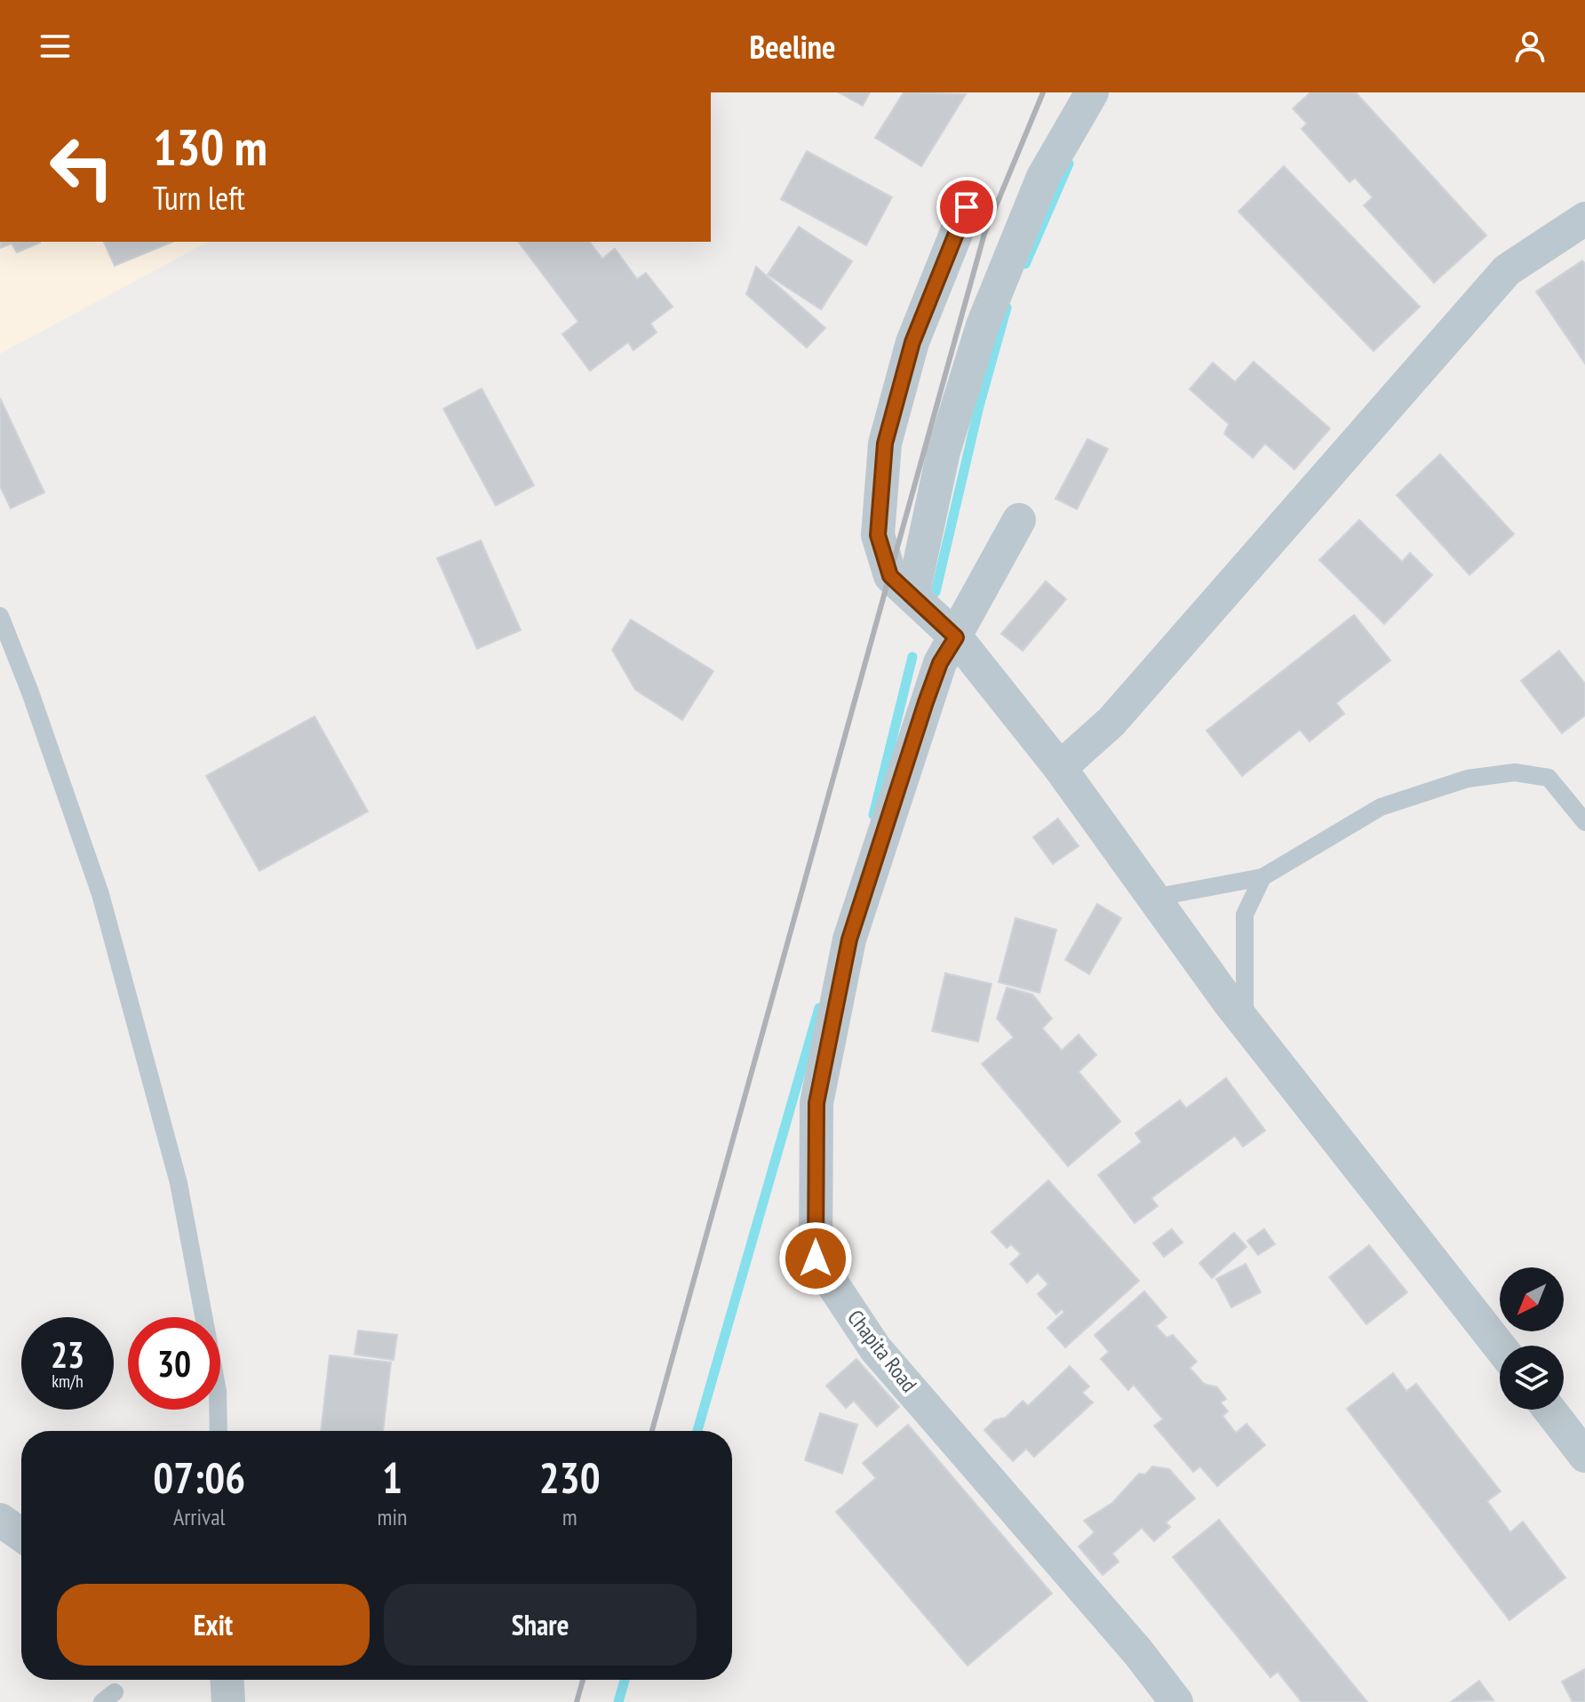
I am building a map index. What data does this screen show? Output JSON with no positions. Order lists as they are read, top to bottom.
{
  "streets": {
    "street": ["Chapita Road"]
  },
  "north": "bottom left",
  "page": {
    "header": "Beeline",
    "turn": ["130 m", "Turn left"],
    "speed": "23 km/h",
    "limit": "30",
    "eta": [
      "07:06",
      "Arrival",
      "1",
      "min",
      "230",
      "m"
    ],
    "buttons": ["Exit", "Share"]
  }
}
